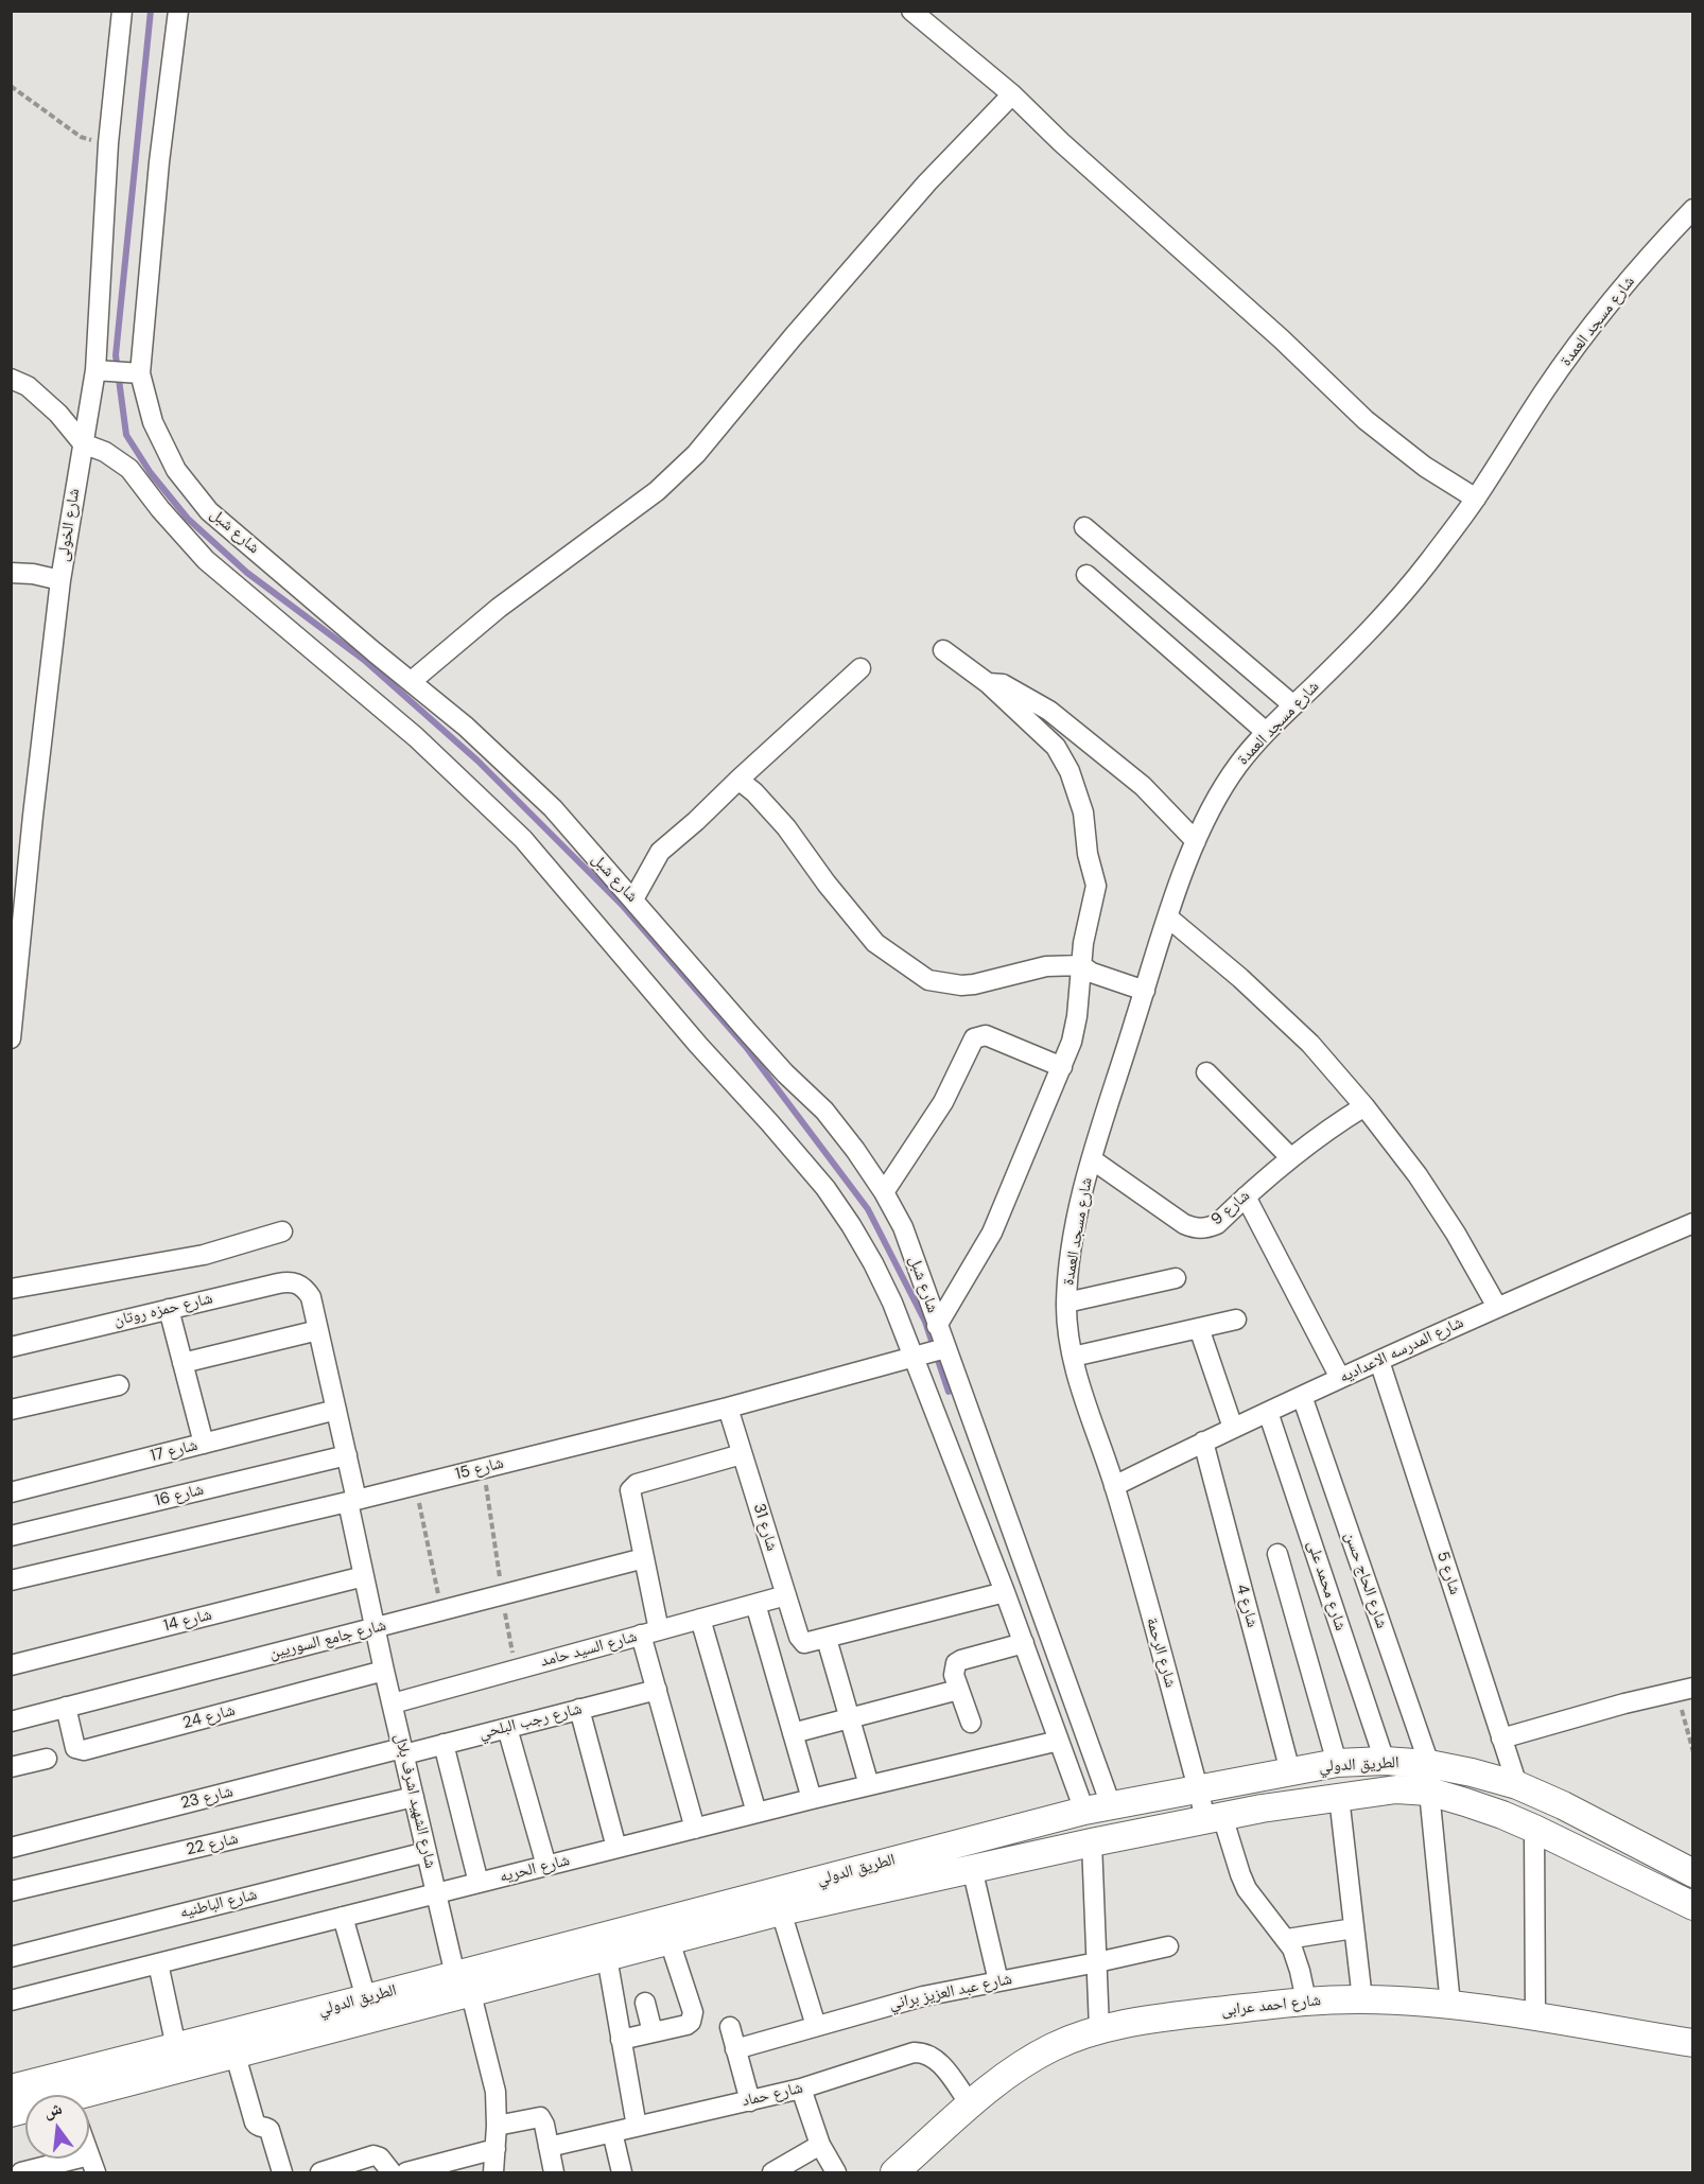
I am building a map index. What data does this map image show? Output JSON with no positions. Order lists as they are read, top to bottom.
{
  "streets": {
    "street": [
      "شارع مسجد العمدة",
      "شارع الخولى",
      "شارع شبل",
      "شارع 9",
      "شارع حمزه روتان",
      "شارع المدرسه الاعداديه",
      "شارع 17",
      "شارع 15",
      "شارع 16",
      "شارع 31",
      "شارع 5",
      "شارع الحاج حسن",
      "شارع محمد على",
      "شارع 4",
      "شارع 14",
      "شارع جامع السوريين",
      "شارع السيد حامد",
      "شارع الرحمة",
      "شارع 24",
      "شارع رجب البلحي",
      "الطريق الدولي",
      "شارع 23",
      "شارع الشهيد اشرف بلال",
      "شارع 22",
      "شارع الحريه",
      "شارع الباطنيه",
      "شارع عبد العزيز براني",
      "شارع احمد عرابى",
      "شارع حماد"
    ]
  },
  "crossings": [
    ["شارع مسجد العمدة", "شارع 9"],
    ["شارع مسجد العمدة", "شارع المدرسه الاعداديه"],
    ["شارع مسجد العمدة", "شارع الرحمة"],
    ["شارع شبل", "شارع 15"],
    ["شارع شبل", "الطريق الدولي"],
    ["شارع حمزه روتان", "شارع الشهيد اشرف بلال"],
    ["شارع المدرسه الاعداديه", "شارع 5"],
    ["شارع المدرسه الاعداديه", "شارع الحاج حسن"],
    ["شارع المدرسه الاعداديه", "شارع محمد على"],
    ["شارع المدرسه الاعداديه", "شارع 4"],
    ["شارع المدرسه الاعداديه", "شارع الرحمة"],
    ["شارع 17", "شارع الشهيد اشرف بلال"],
    ["شارع 15", "شارع 31"],
    ["شارع 15", "شارع الشهيد اشرف بلال"],
    ["شارع 16", "شارع الشهيد اشرف بلال"],
    ["شارع 31", "شارع السيد حامد"],
    ["شارع 31", "شارع الحريه"],
    ["شارع 5", "الطريق الدولي"],
    ["شارع الحاج حسن", "الطريق الدولي"],
    ["شارع محمد على", "الطريق الدولي"],
    ["شارع 4", "الطريق الدولي"],
    ["شارع 14", "شارع الشهيد اشرف بلال"],
    ["شارع جامع السوريين", "شارع 24"],
    ["شارع جامع السوريين", "شارع الشهيد اشرف بلال"],
    ["شارع السيد حامد", "شارع الشهيد اشرف بلال"],
    ["شارع الرحمة", "الطريق الدولي"],
    ["شارع الرحمة", "شارع احمد عرابى"],
    ["شارع 24", "شارع الشهيد اشرف بلال"],
    ["شارع رجب البلحي", "شارع 23"],
    ["شارع رجب البلحي", "شارع الشهيد اشرف بلال"],
    ["الطريق الدولي", "شارع الشهيد اشرف بلال"],
    ["شارع 23", "شارع الشهيد اشرف بلال"],
    ["شارع الشهيد اشرف بلال", "شارع 22"],
    ["شارع الشهيد اشرف بلال", "شارع الحريه"],
    ["شارع الشهيد اشرف بلال", "شارع الباطنيه"],
    ["شارع احمد عرابى", "شارع حماد"]
  ],
  "north": "top"
}
